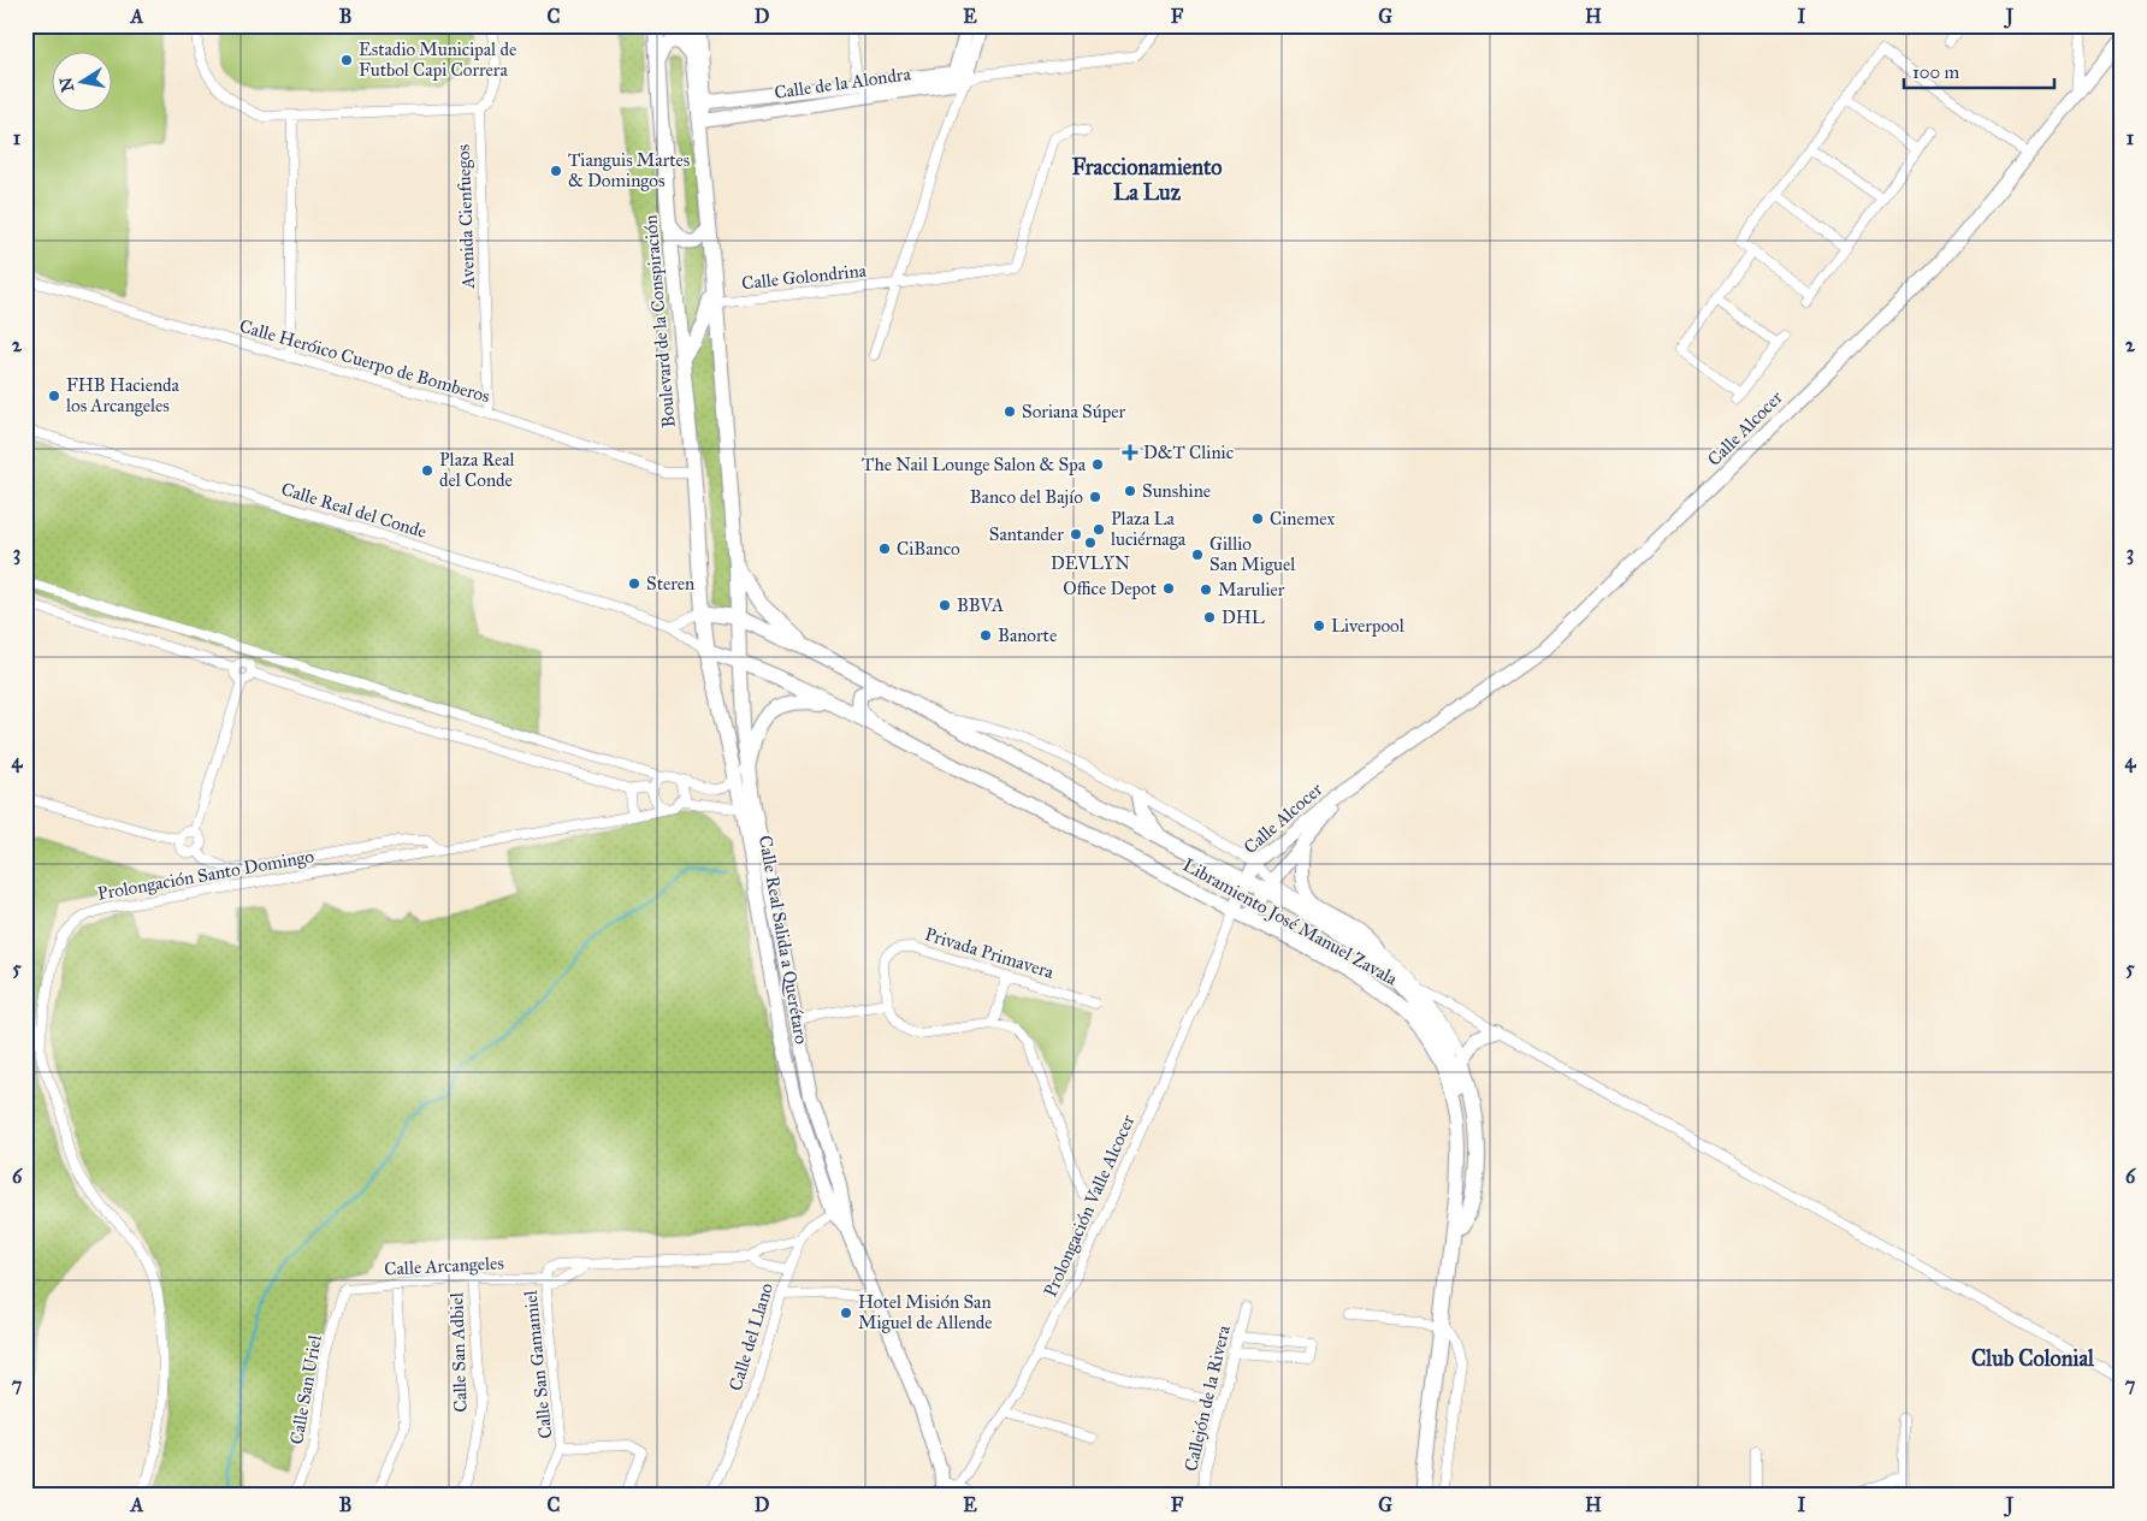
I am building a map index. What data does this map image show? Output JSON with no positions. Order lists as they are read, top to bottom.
{
  "streets": {
    "main road": ["Boulevard de la Conspiración", "Libramiento José Manuel Zavala"],
    "street": [
      "Calle de la Alondra",
      "Avenida Cienfuegos",
      "Calle Golondrina",
      "Calle Heróico Cuerpo de Bomberos",
      "Calle Alcocer",
      "Calle Real del Conde",
      "Prolongación Santo Domingo",
      "Calle Real Salida a Querétaro",
      "Privada Primavera",
      "Prolongación Valle Alcocer",
      "Calle Arcangeles",
      "Calle del Llano",
      "Calle San Adbiel",
      "Calle San Gamamiel",
      "Calle San Uriel",
      "Callejón de la Rivera"
    ]
  },
  "crossings": [
    ["Avenida Cienfuegos", "Calle Heróico Cuerpo de Bomberos"],
    ["Boulevard de la Conspiración", "Calle Heróico Cuerpo de Bomberos"],
    ["Boulevard de la Conspiración", "Calle Real del Conde"],
    ["Boulevard de la Conspiración", "Libramiento José Manuel Zavala"],
    ["Boulevard de la Conspiración", "Calle Real Salida a Querétaro"],
    ["Calle Alcocer", "Libramiento José Manuel Zavala"],
    ["Calle Alcocer", "Prolongación Valle Alcocer"],
    ["Calle Real del Conde", "Libramiento José Manuel Zavala"],
    ["Calle Real del Conde", "Calle Real Salida a Querétaro"],
    ["Libramiento José Manuel Zavala", "Calle Real Salida a Querétaro"],
    ["Libramiento José Manuel Zavala", "Prolongación Valle Alcocer"],
    ["Calle Real Salida a Querétaro", "Calle del Llano"],
    ["Calle Arcangeles", "Calle del Llano"],
    ["Calle Arcangeles", "Calle San Adbiel"],
    ["Calle Arcangeles", "Calle San Gamamiel"],
    ["Calle Arcangeles", "Calle San Uriel"]
  ],
  "districts": ["Fraccionamiento La Luz", "Club Colonial"],
  "places": {
    "other": [
      "Estadio Municipal de Futbol Capi Correra",
      "Tianguis Martes & Domingos",
      "FHB Hacienda los Arcangeles",
      "Soriana Súper",
      "The Nail Lounge Salon & Spa",
      "Plaza Real del Conde",
      "Sunshine",
      "Banco del Bajío",
      "Cinemex",
      "Plaza La luciérnaga",
      "Santander",
      "DEVLYN",
      "CiBanco",
      "Gillio San Miguel",
      "Steren",
      "Office Depot",
      "Marulier",
      "BBVA",
      "DHL",
      "Liverpool",
      "Banorte",
      "Hotel Misión San Miguel de Allende"
    ],
    "health": ["D&T Clinic"]
  },
  "scale_bar": "100 m",
  "north": "left",
  "grid": {
    "columns": [
      "A",
      "B",
      "C",
      "D",
      "E",
      "F",
      "G",
      "H",
      "I",
      "J"
    ],
    "rows": [
      "1",
      "2",
      "3",
      "4",
      "5",
      "6",
      "7"
    ]
  }
}
